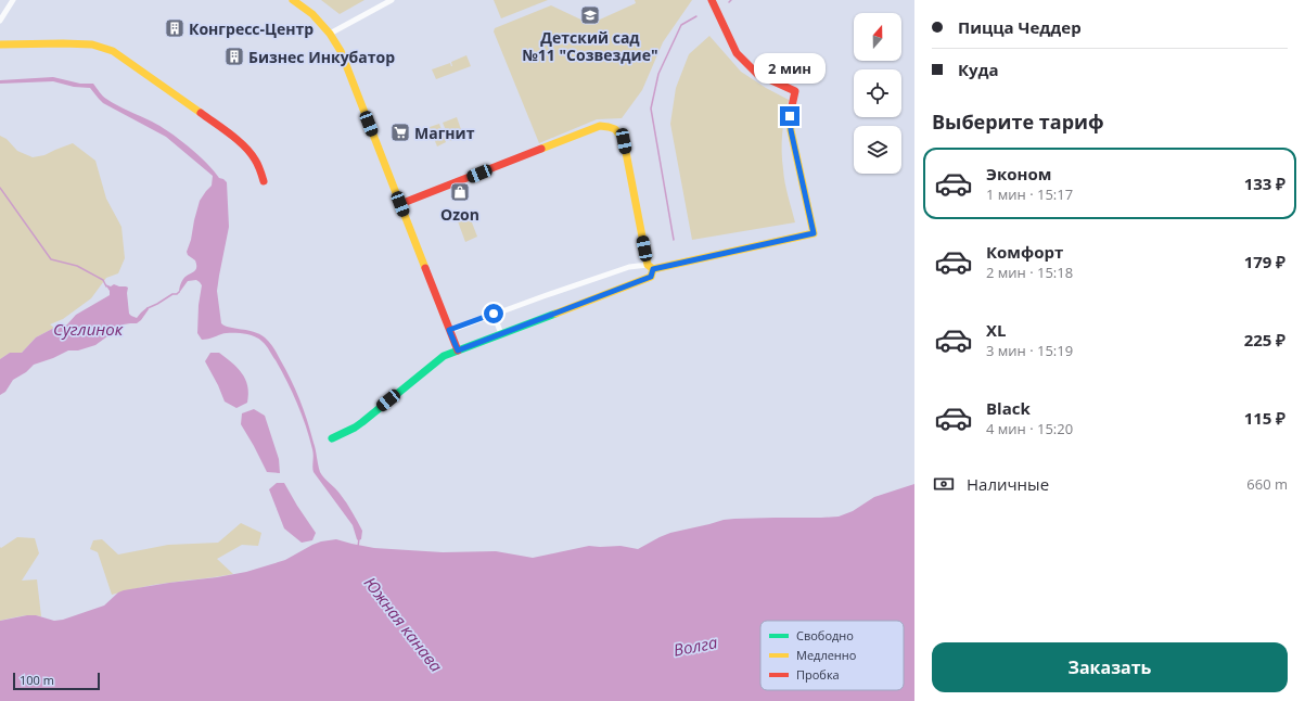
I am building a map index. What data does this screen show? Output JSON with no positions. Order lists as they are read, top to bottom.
{
  "water": ["Суглинок", "Южная канава", "Волга"],
  "places": {
    "school or university": ["Детский сад №11 \"Созвездие\""],
    "building": ["Конгресс-Центр", "Бизнес Инкубатор"],
    "supermarket": ["Магнит"],
    "shop": ["Ozon"]
  },
  "legend": ["Свободно", "Медленно", "Пробка"],
  "scale_bar": "100 m",
  "north": "top",
  "page": {
    "banner": ["Пицца Чеддер", "Куда"],
    "bubble": "2 мин",
    "heading": "Выберите тариф",
    "list": [
      {
        "name": "Эконом",
        "note": "1 мин · 15:17",
        "value": "133 ₽"
      },
      {
        "name": "Комфорт",
        "note": "2 мин · 15:18",
        "value": "179 ₽"
      },
      {
        "name": "XL",
        "note": "3 мин · 15:19",
        "value": "225 ₽"
      },
      {
        "name": "Black",
        "note": "4 мин · 15:20",
        "value": "115 ₽"
      }
    ],
    "pay": ["Наличные", "660 m"],
    "buttons": "Заказать",
    "scale": "100 m"
  }
}
